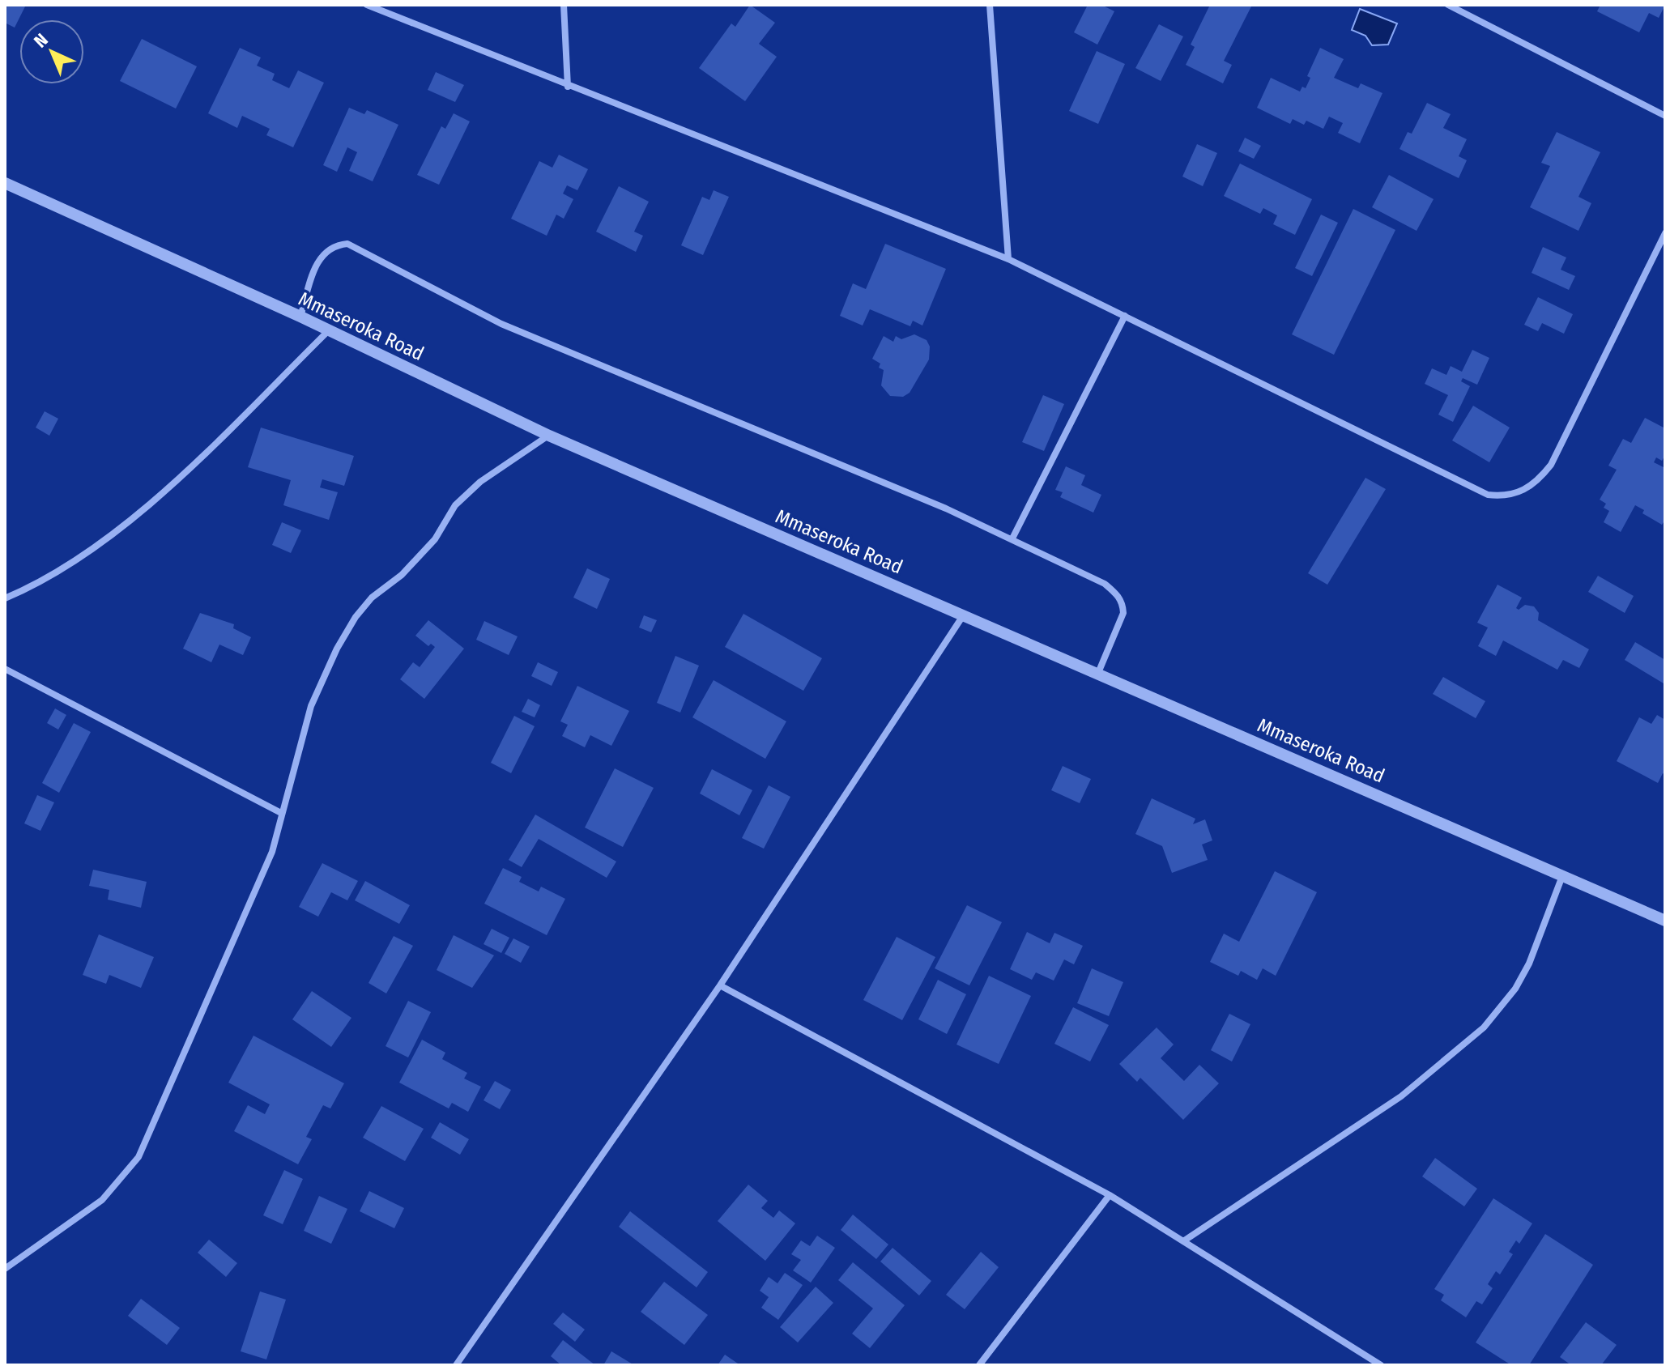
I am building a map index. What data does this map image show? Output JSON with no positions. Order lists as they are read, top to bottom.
{
  "streets": {
    "street": ["Mmaseroka Road"]
  },
  "north": "top left"
}
